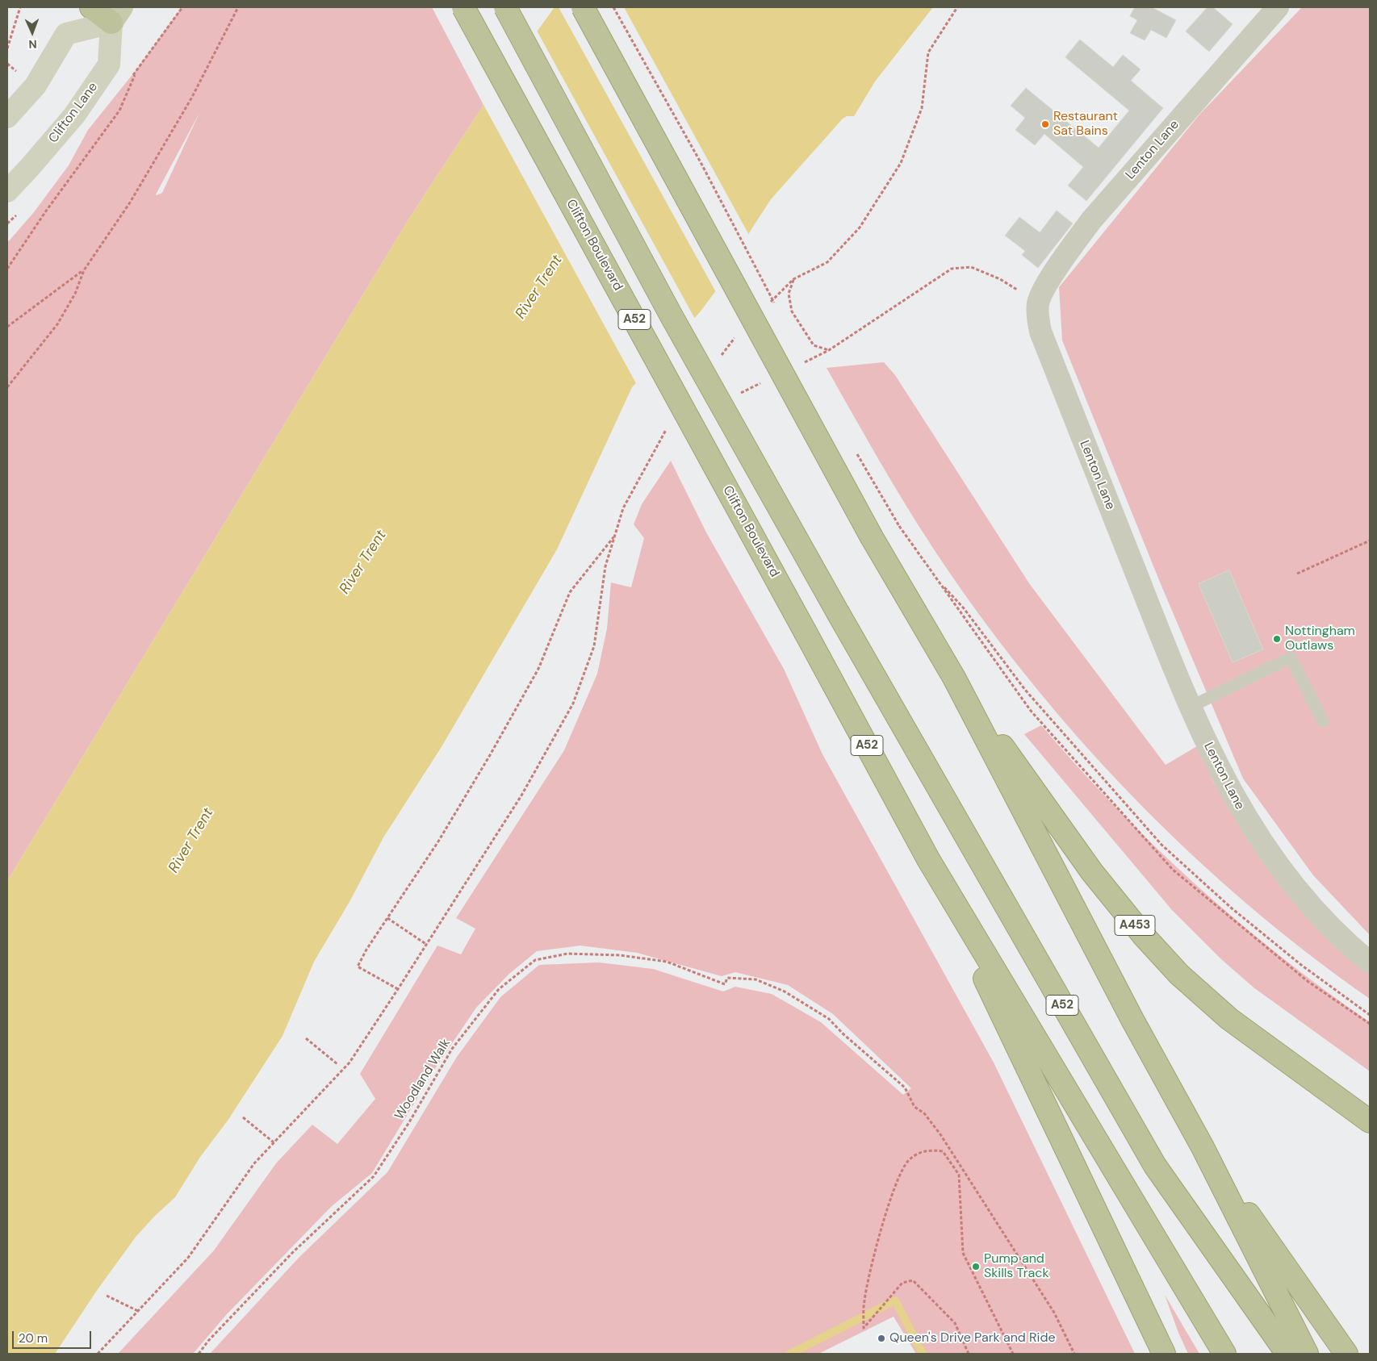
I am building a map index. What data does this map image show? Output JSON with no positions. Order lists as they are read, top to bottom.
{
  "streets": {
    "highway": ["Clifton Boulevard", "A52", "A453"],
    "main road": ["Clifton Lane"],
    "street": ["Lenton Lane"],
    "path": ["Woodland Walk"]
  },
  "crossings": [
    ["Clifton Boulevard", "A52"]
  ],
  "water": ["River Trent"],
  "places": [
    "Restaurant Sat Bains",
    "Nottingham Outlaws",
    "Pump and Skills Track",
    "Queen's Drive Park and Ride"
  ],
  "scale_bar": "20 m",
  "north": "bottom"
}
